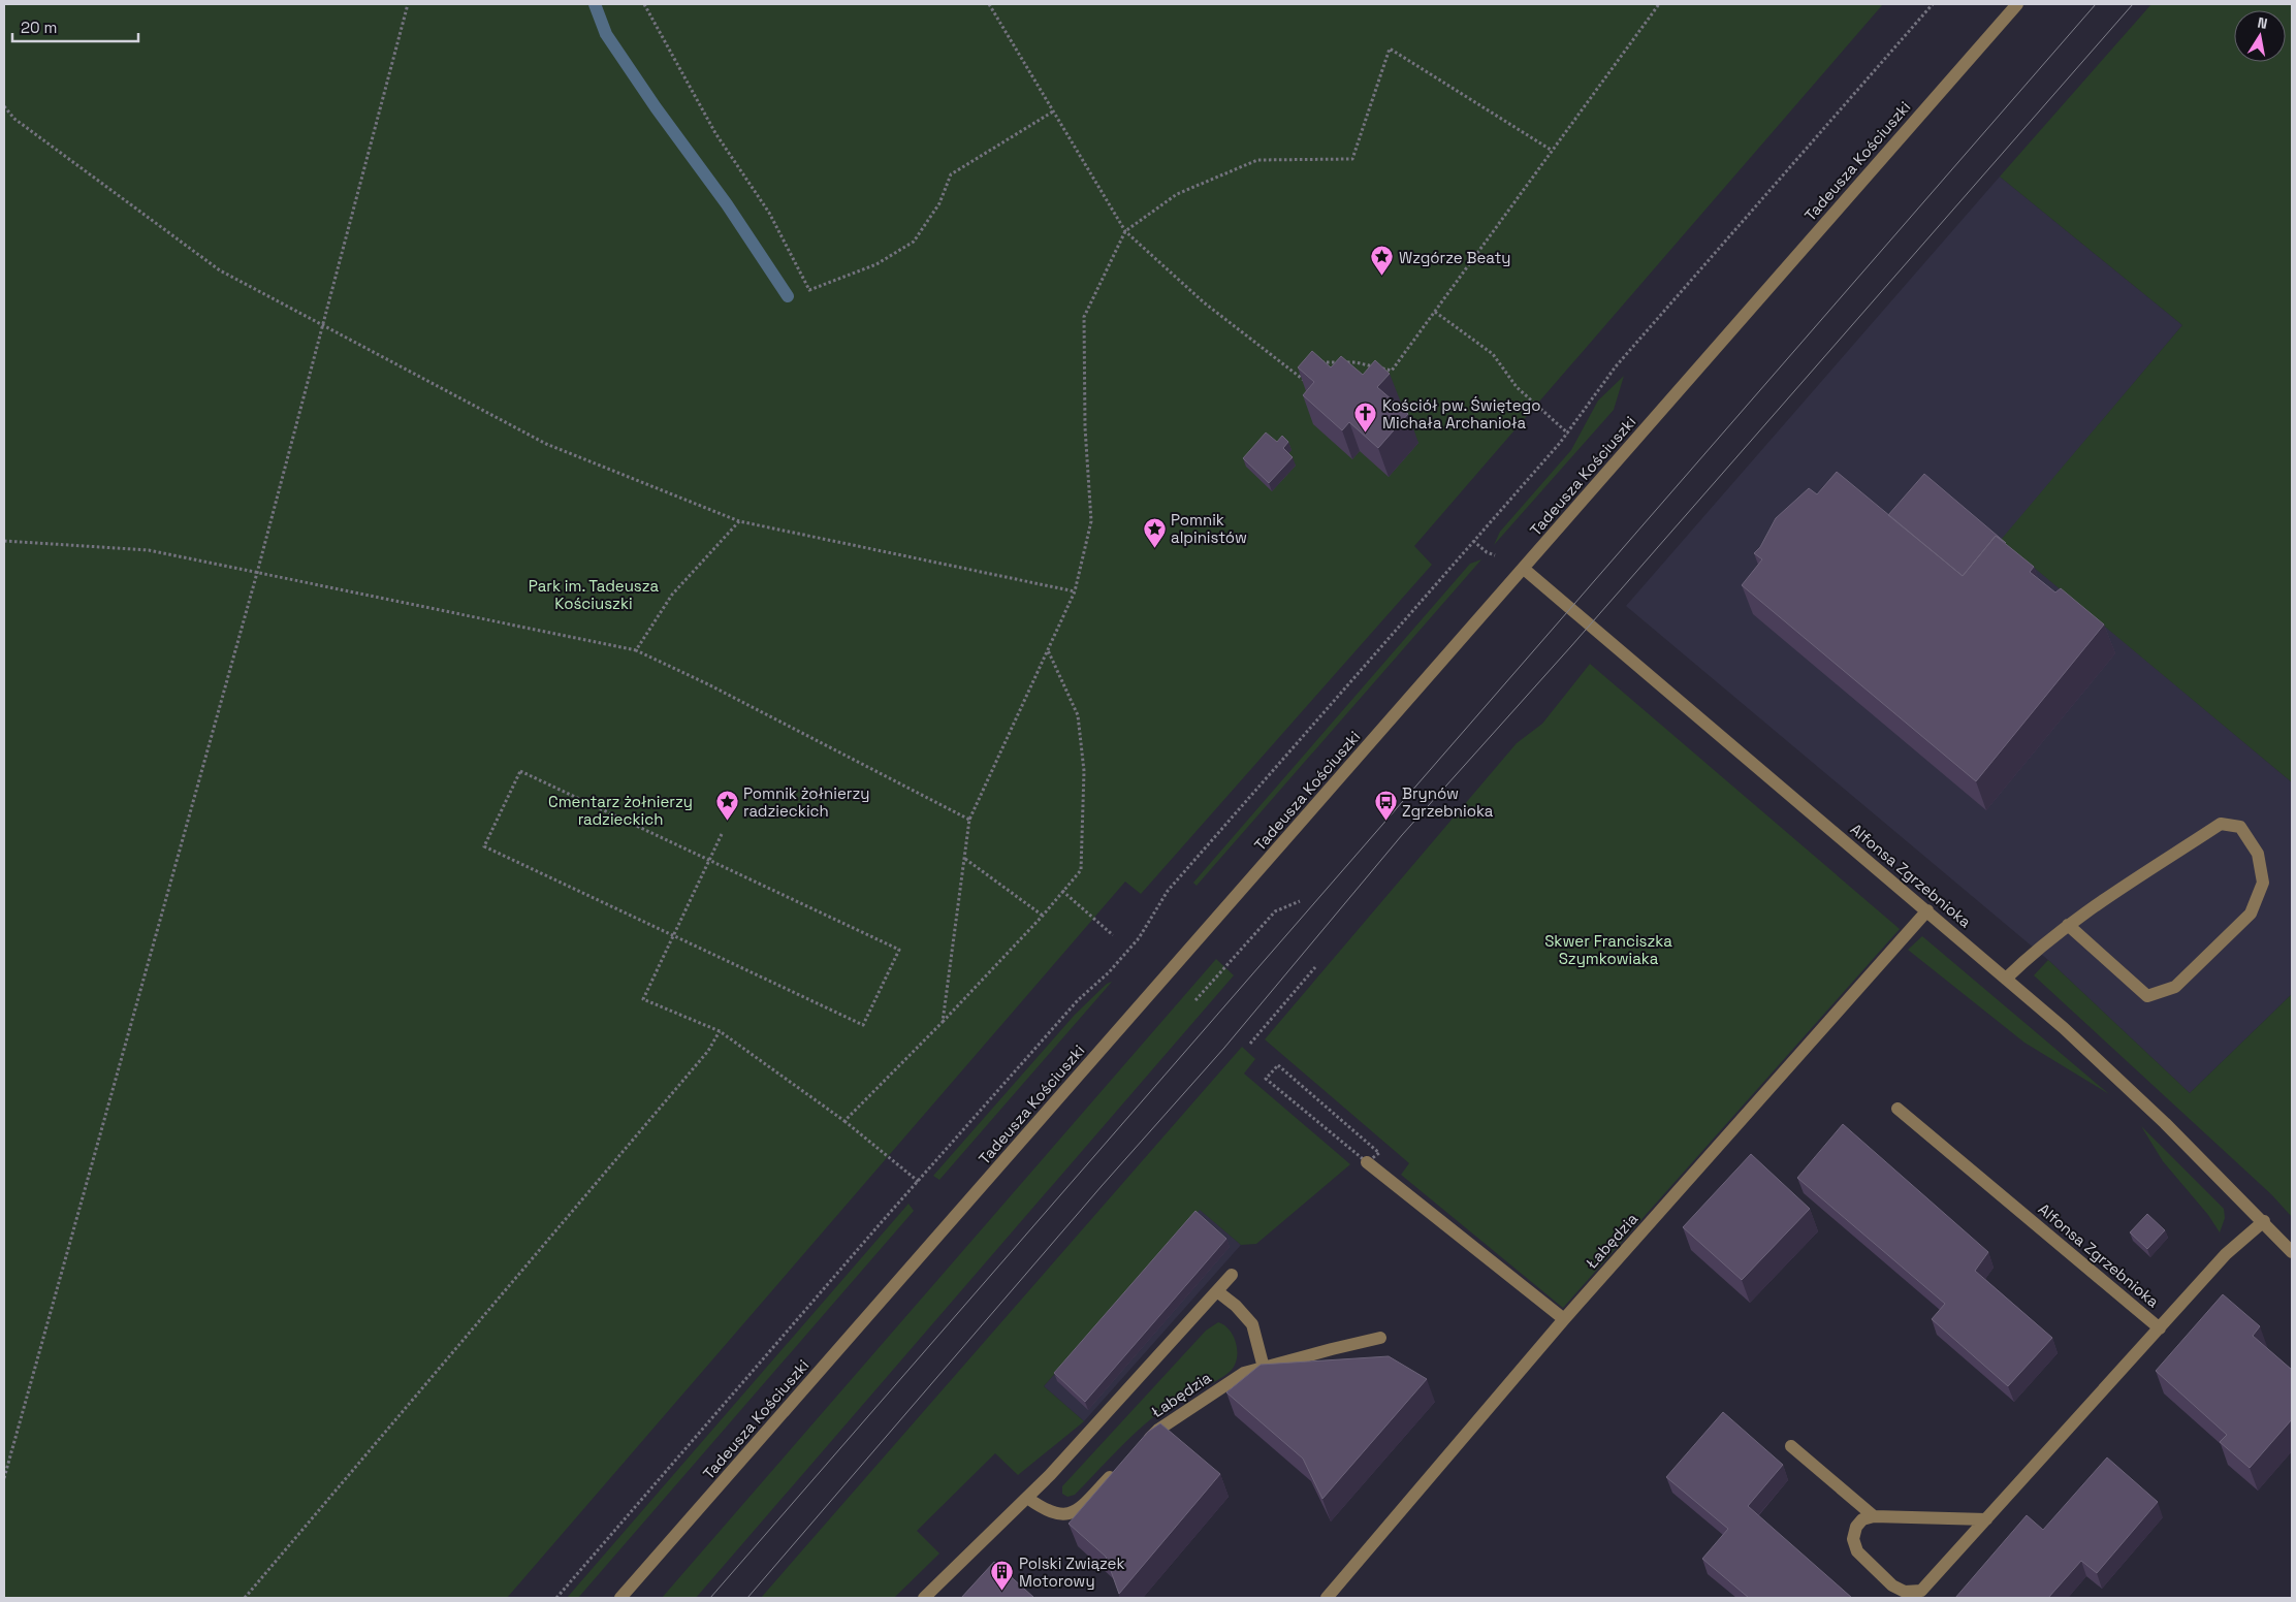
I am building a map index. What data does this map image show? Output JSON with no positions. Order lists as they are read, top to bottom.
{
  "streets": {
    "street": ["Tadeusza Kościuszki", "Alfonsa Zgrzebnioka", "Łabędzia"]
  },
  "crossings": [
    ["Tadeusza Kościuszki", "Alfonsa Zgrzebnioka"],
    ["Alfonsa Zgrzebnioka", "Łabędzia"]
  ],
  "parks": ["Park im. Tadeusza Kościuszki", "Cmentarz żołnierzy radzieckich", "Skwer Franciszka Szymkowiaka"],
  "places": {
    "place": ["Wzgórze Beaty", "Pomnik alpinistów", "Pomnik żołnierzy radzieckich"],
    "church": ["Kościół pw. Świętego Michała Archanioła"],
    "bus stop": ["Brynów Zgrzebnioka"],
    "building": ["Polski Związek Motorowy"]
  },
  "scale_bar": "20 m",
  "north": "top"
}
